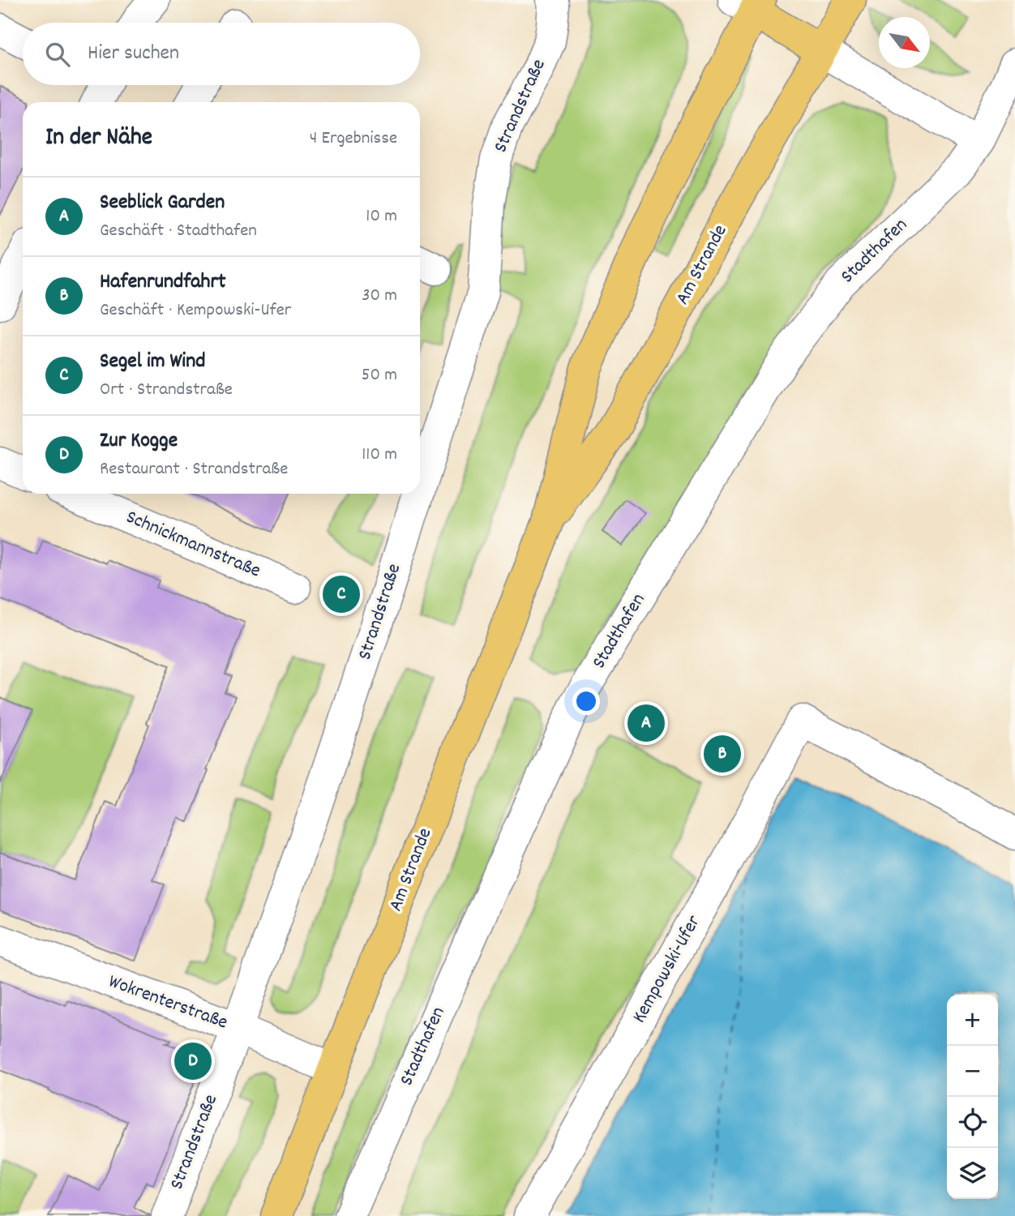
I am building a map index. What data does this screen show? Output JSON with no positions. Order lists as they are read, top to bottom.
{
  "streets": {
    "main road": ["Am Strande"],
    "street": [
      "Strandstraße",
      "Stadthafen",
      "Schnickmannstraße",
      "Kempowski-Ufer",
      "Wokrenterstraße"
    ]
  },
  "crossings": [
    ["Strandstraße", "Wokrenterstraße"],
    ["Am Strande", "Wokrenterstraße"]
  ],
  "north": "bottom right",
  "page": {
    "search": "Hier suchen",
    "heading": ["In der Nähe", "4 Ergebnisse"],
    "list": [
      {
        "mark": "A",
        "name": "Seeblick Garden",
        "note": "Geschäft · Stadthafen",
        "value": "10 m"
      },
      {
        "mark": "B",
        "name": "Hafenrundfahrt",
        "note": "Geschäft · Kempowski-Ufer",
        "value": "30 m"
      },
      {
        "mark": "C",
        "name": "Segel im Wind",
        "note": "Ort · Strandstraße",
        "value": "50 m"
      },
      {
        "mark": "D",
        "name": "Zur Kogge",
        "note": "Restaurant · Strandstraße",
        "value": "110 m"
      }
    ],
    "pins": [
      "C",
      "A",
      "B",
      "D"
    ],
    "map_buttons": ["+", "−"]
  }
}
